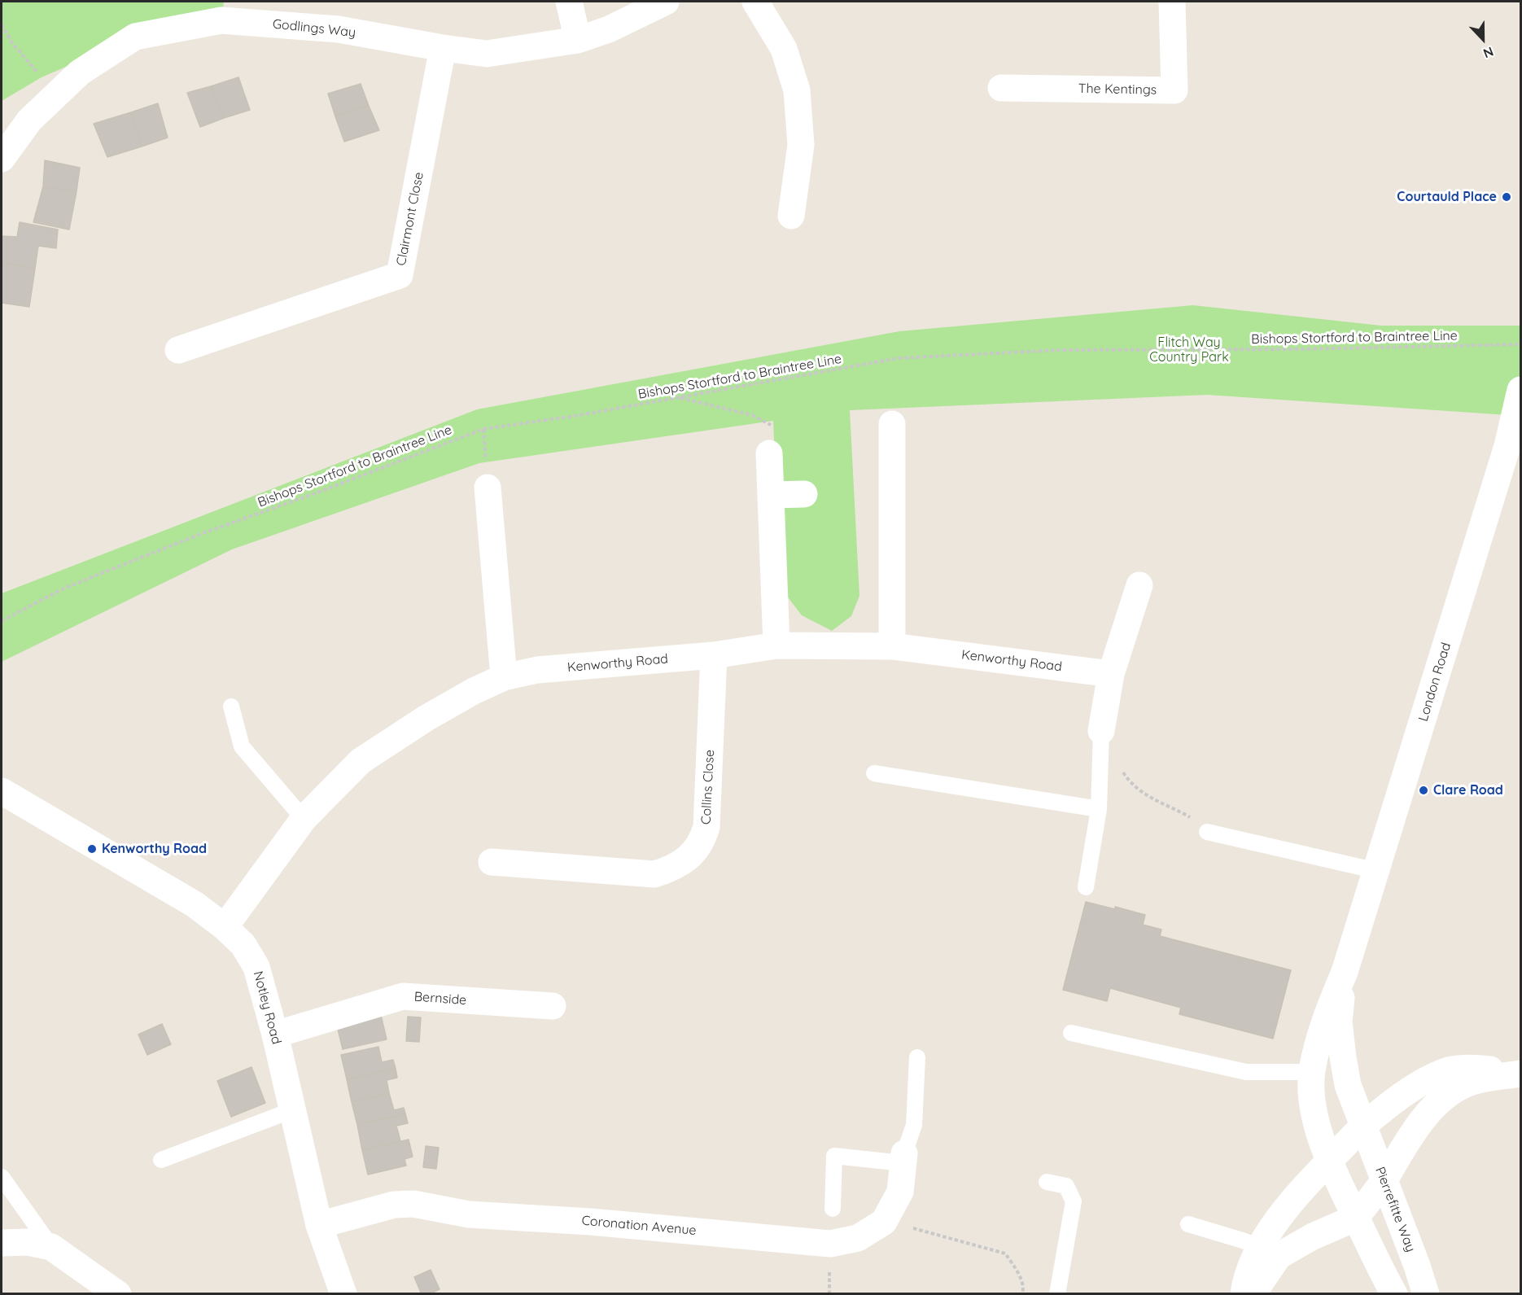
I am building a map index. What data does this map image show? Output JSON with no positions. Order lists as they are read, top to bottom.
{
  "streets": {
    "street": [
      "Godlings Way",
      "The Kentings",
      "Clairmont Close",
      "Kenworthy Road",
      "London Road",
      "Collins Close",
      "Bernside",
      "Notley Road",
      "Pierrefitte Way",
      "Coronation Avenue"
    ],
    "path": ["Bishops Stortford to Braintree Line"]
  },
  "crossings": [
    ["Godlings Way", "Clairmont Close"],
    ["Kenworthy Road", "Collins Close"],
    ["Kenworthy Road", "Notley Road"],
    ["London Road", "Pierrefitte Way"],
    ["Bernside", "Notley Road"],
    ["Notley Road", "Coronation Avenue"]
  ],
  "parks": ["Flitch Way Country Park"],
  "places": ["Courtauld Place", "Clare Road", "Kenworthy Road"],
  "north": "bottom"
}
